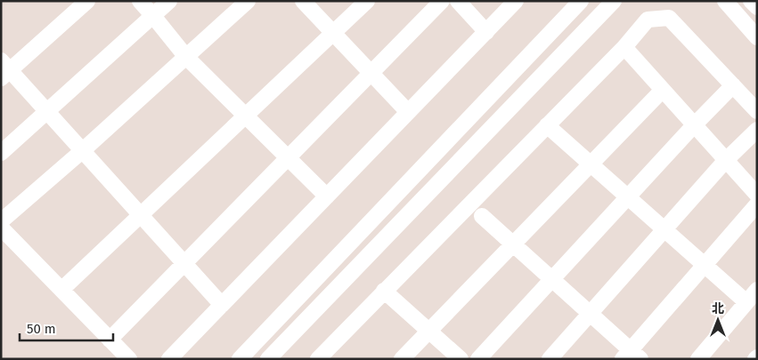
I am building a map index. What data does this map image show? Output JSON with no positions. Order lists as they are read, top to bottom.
{
  "scale_bar": "50 m",
  "north": "top"
}
